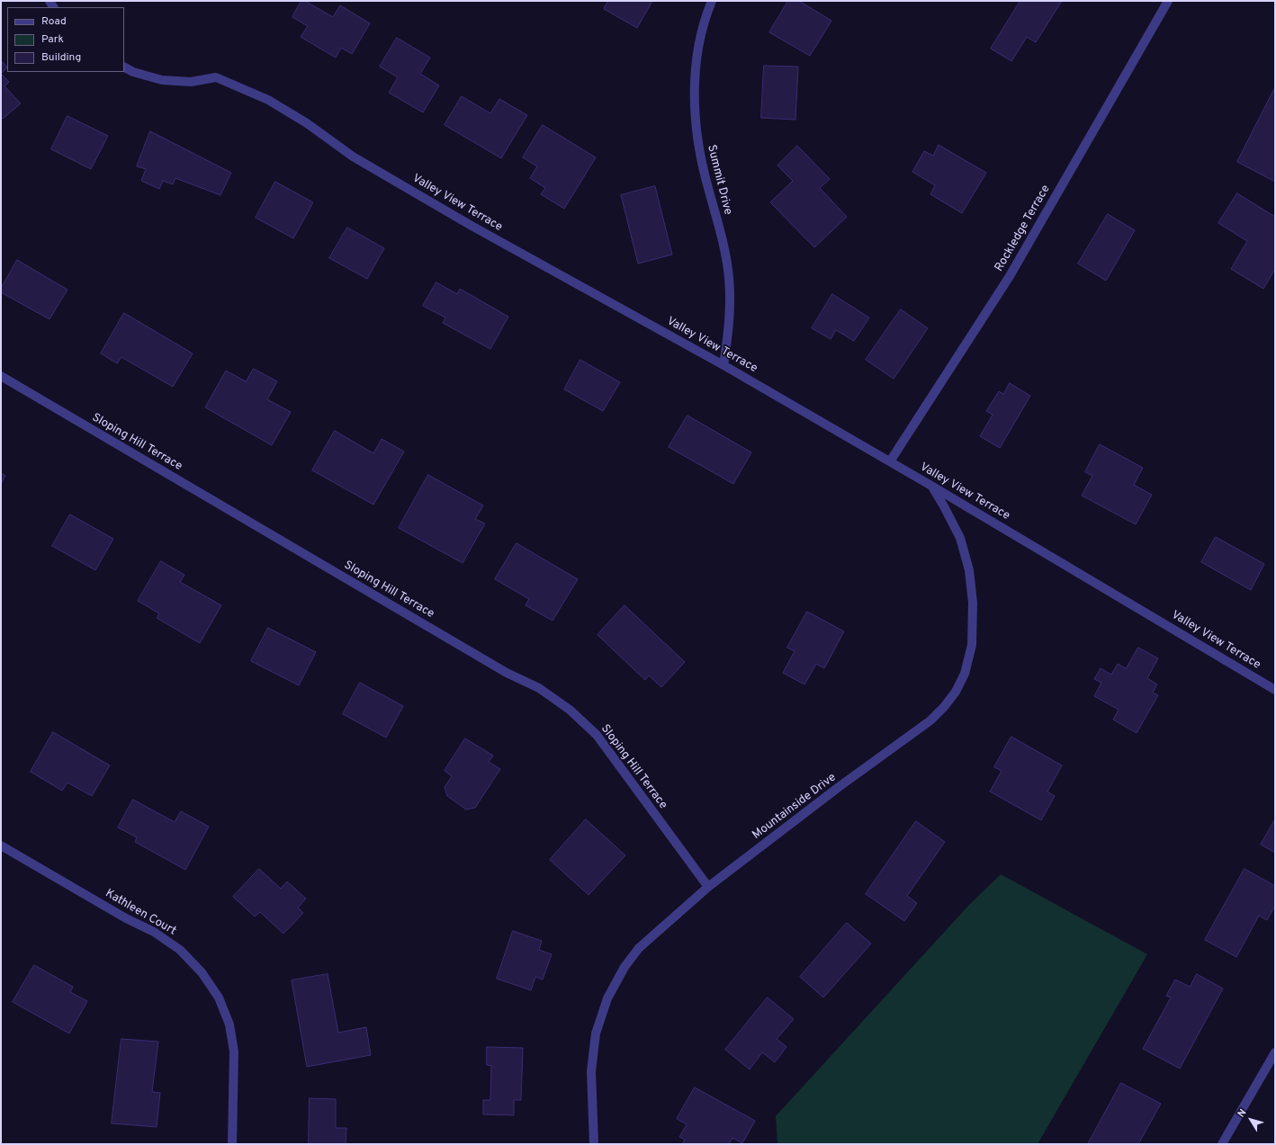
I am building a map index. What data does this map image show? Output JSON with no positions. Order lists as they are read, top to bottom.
{
  "streets": {
    "street": [
      "Summit Drive",
      "Valley View Terrace",
      "Rockledge Terrace",
      "Sloping Hill Terrace",
      "Mountainside Drive",
      "Kathleen Court"
    ]
  },
  "crossings": [
    ["Summit Drive", "Valley View Terrace"],
    ["Valley View Terrace", "Rockledge Terrace"],
    ["Valley View Terrace", "Mountainside Drive"],
    ["Sloping Hill Terrace", "Mountainside Drive"]
  ],
  "legend": ["Road", "Park", "Building"],
  "north": "top left"
}
